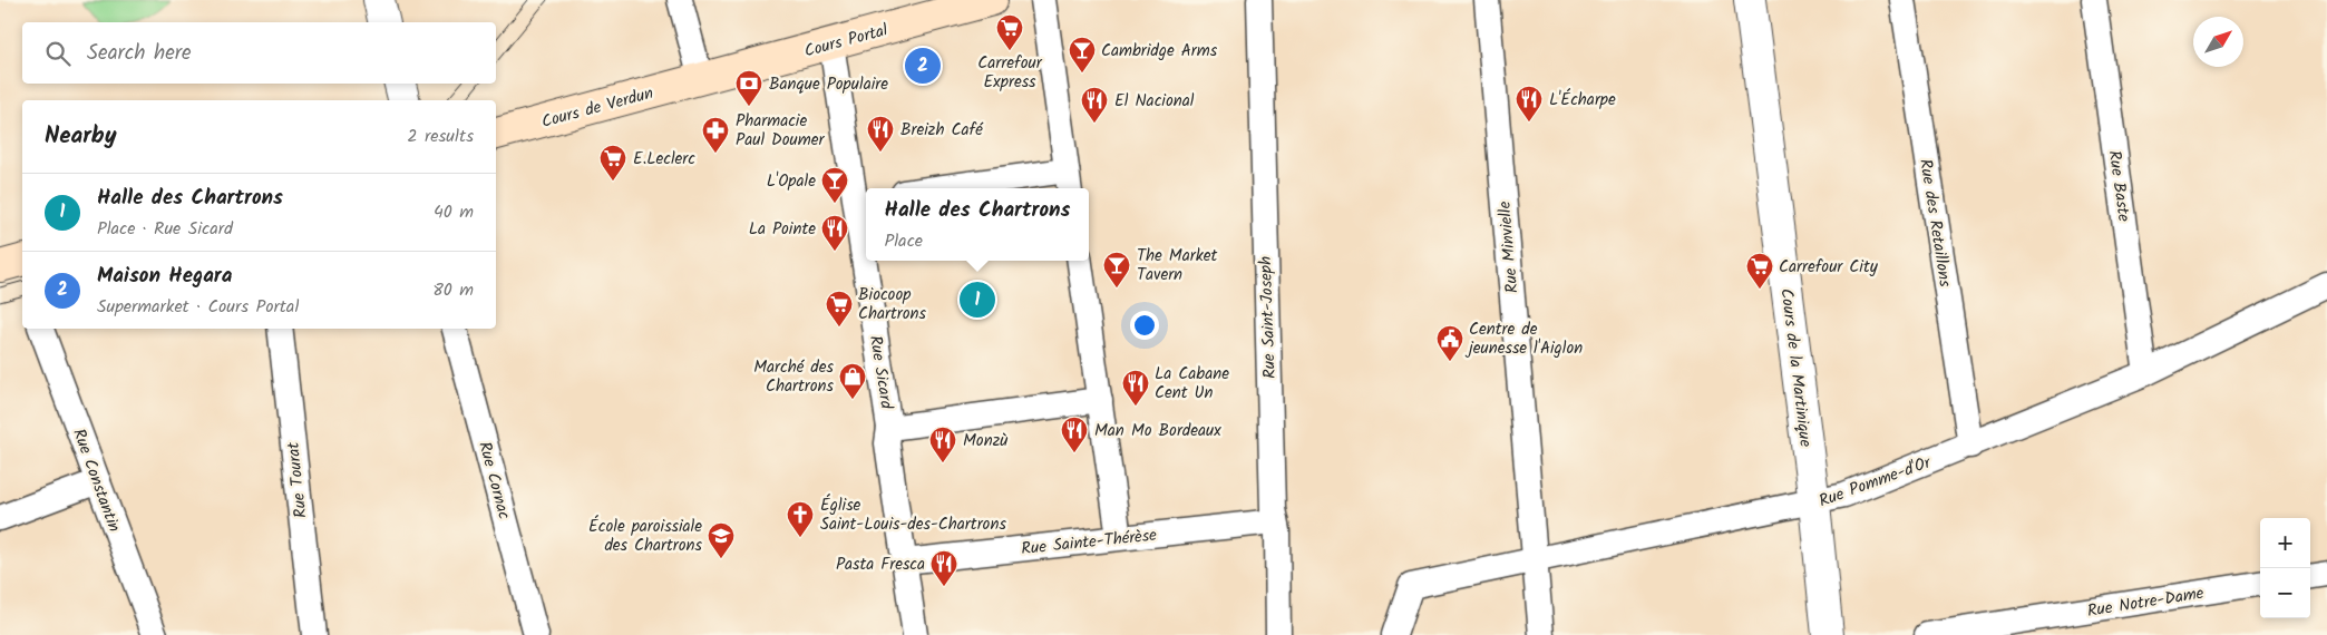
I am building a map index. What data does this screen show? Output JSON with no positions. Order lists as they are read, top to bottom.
{
  "streets": {
    "main road": ["Cours Portal", "Cours de Verdun"],
    "street": [
      "Rue Baste",
      "Rue des Retaillons",
      "Rue Minvielle",
      "Rue Saint-Joseph",
      "Cours de la Martinique",
      "Rue Sicard",
      "Rue Constantin",
      "Rue Tourat",
      "Rue Cornac",
      "Rue Pomme-d'Or",
      "Rue Sainte-Thérèse",
      "Rue Notre-Dame"
    ]
  },
  "crossings": [
    ["Cours Portal", "Cours de Verdun"],
    ["Cours Portal", "Rue Sicard"],
    ["Rue Baste", "Rue Pomme-d'Or"],
    ["Rue des Retaillons", "Rue Pomme-d'Or"],
    ["Rue Minvielle", "Rue Pomme-d'Or"],
    ["Rue Saint-Joseph", "Rue Sainte-Thérèse"],
    ["Cours de la Martinique", "Rue Pomme-d'Or"],
    ["Rue Sicard", "Rue Sainte-Thérèse"]
  ],
  "places": {
    "supermarket": [
      "Carrefour Express",
      "E.Leclerc",
      "Carrefour City",
      "Biocoop Chartrons"
    ],
    "bar": ["Cambridge Arms", "L'Opale", "The Market Tavern"],
    "bank": ["Banque Populaire"],
    "restaurant": [
      "L'Écharpe",
      "El Nacional",
      "Breizh Café",
      "La Pointe",
      "La Cabane Cent Un",
      "Man Mo Bordeaux",
      "Monzù",
      "Pasta Fresca"
    ],
    "pharmacy": ["Pharmacie Paul Doumer"],
    "public building": ["Centre de jeunesse l'Aiglon"],
    "shop": ["Marché des Chartrons"],
    "church": ["Église Saint-Louis-des-Chartrons"],
    "school or university": ["École paroissiale des Chartrons"]
  },
  "north": "top right",
  "page": {
    "search": "Search here",
    "pins": ["2", "1"],
    "heading": ["Nearby", "2 results"],
    "list": [
      {
        "mark": "1",
        "name": "Halle des Chartrons",
        "note": "Place · Rue Sicard",
        "value": "40 m"
      },
      {
        "mark": "2",
        "name": "Maison Hegara",
        "note": "Supermarket · Cours Portal",
        "value": "80 m"
      }
    ],
    "popup": ["Halle des Chartrons", "Place"],
    "map_buttons": ["+", "−"]
  }
}
